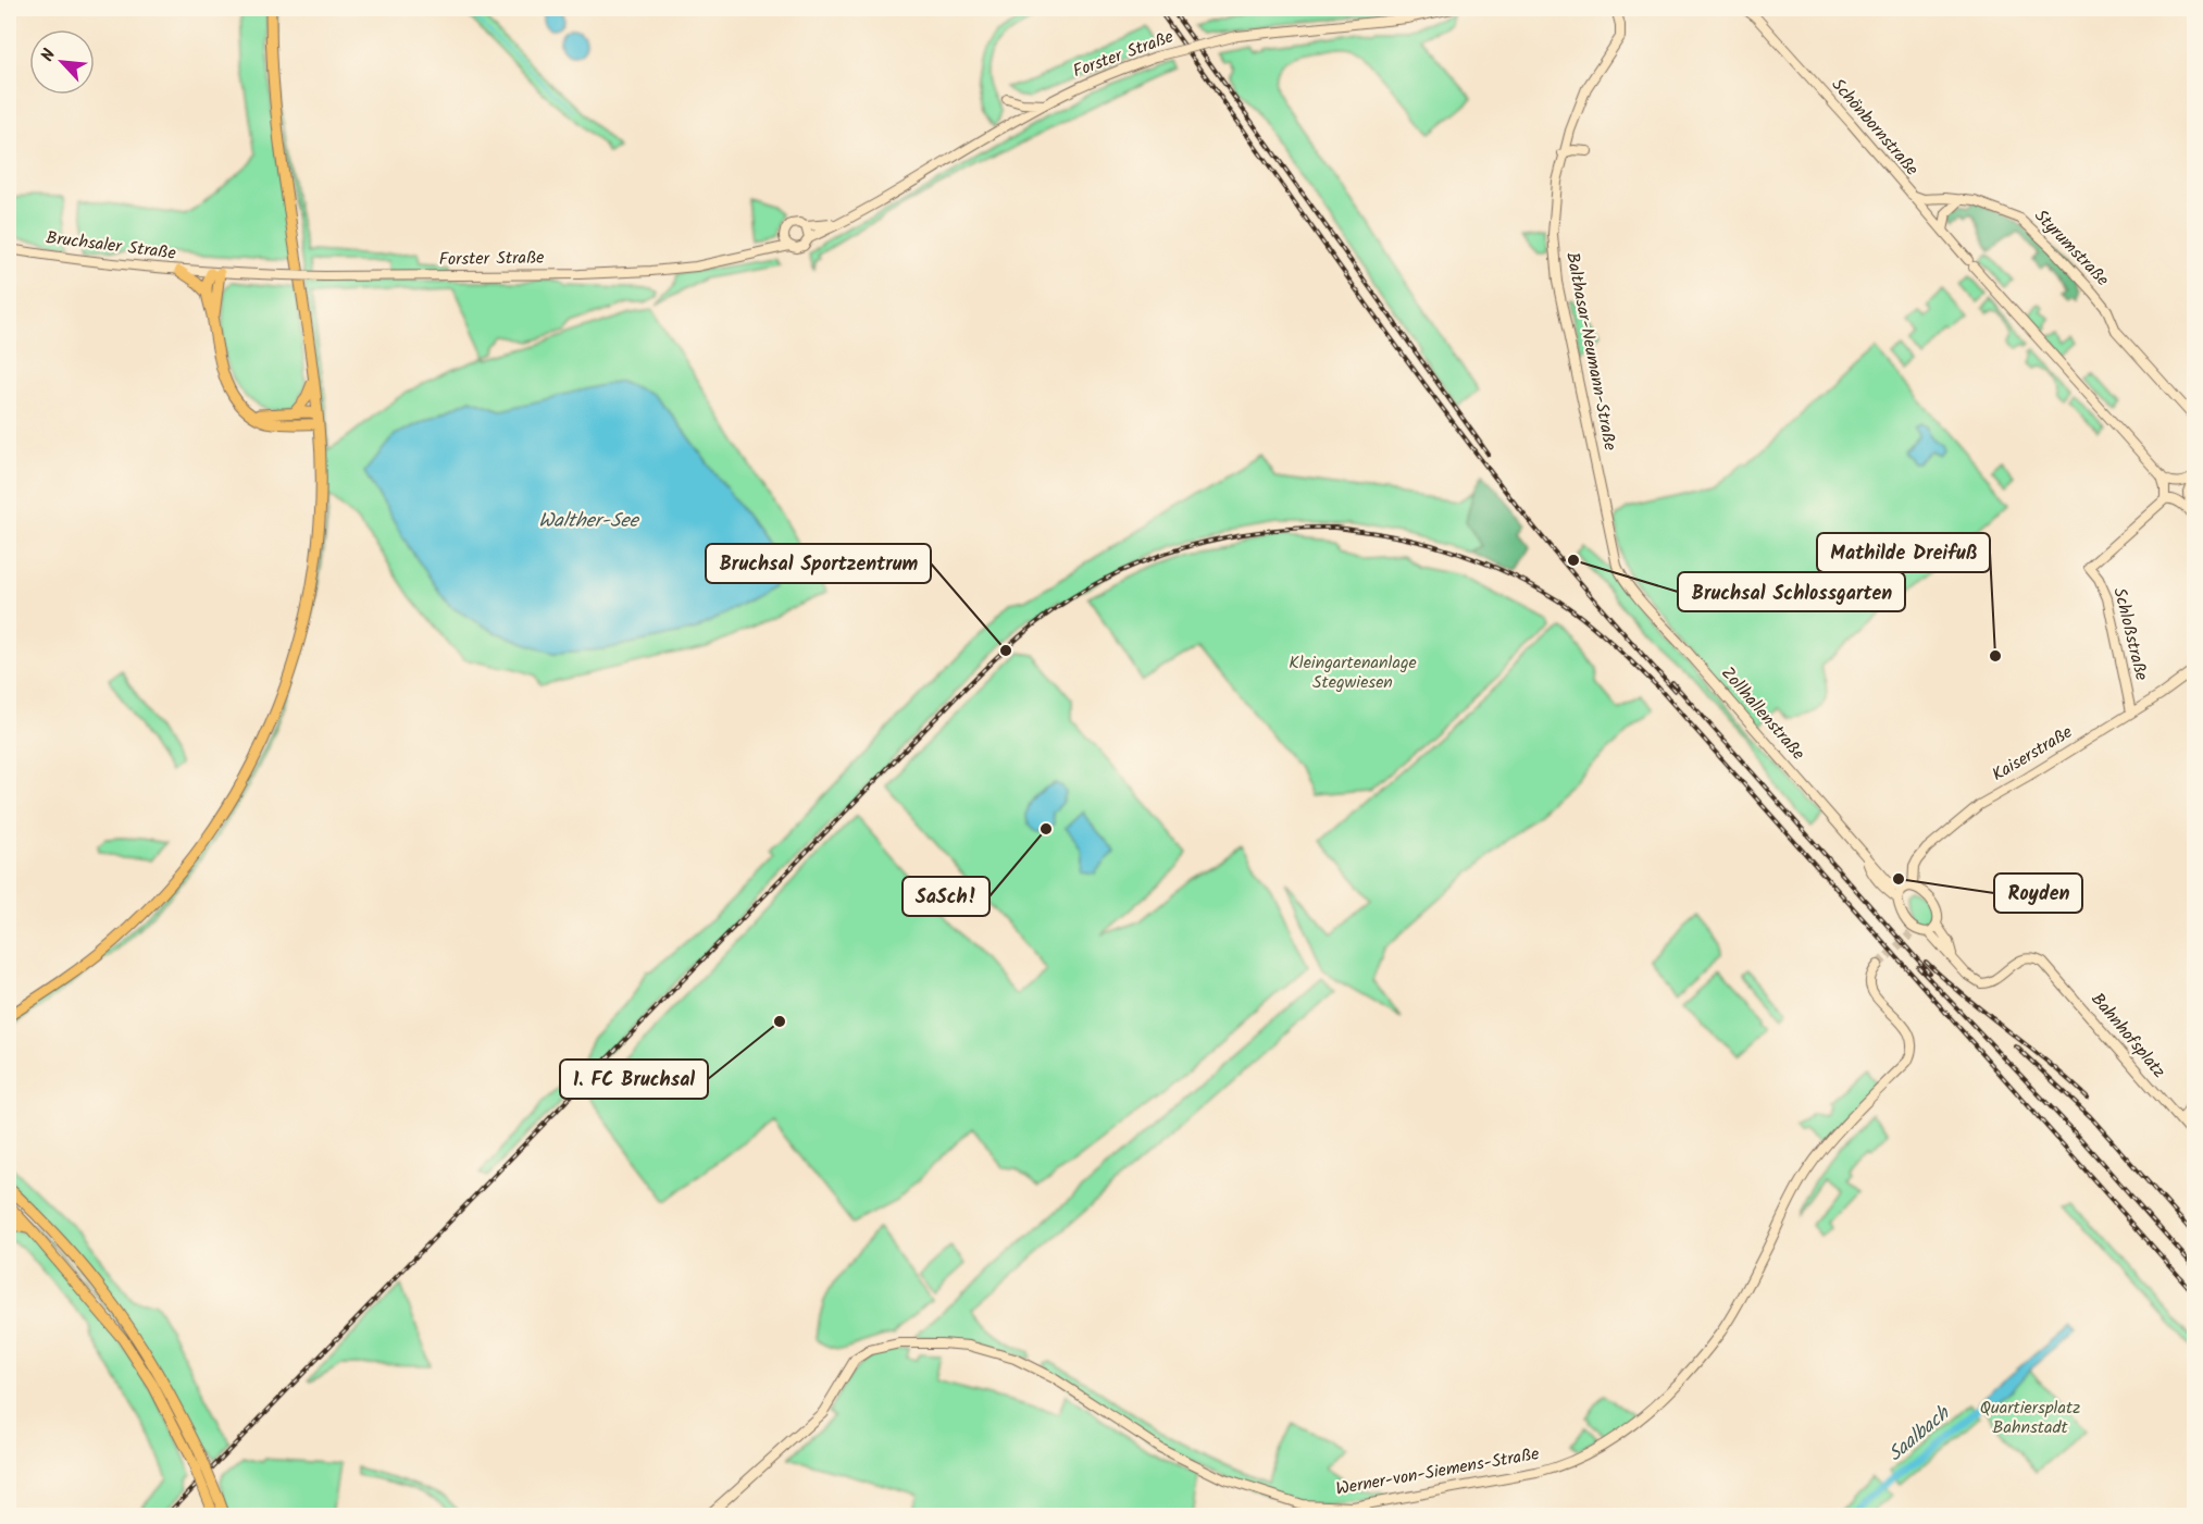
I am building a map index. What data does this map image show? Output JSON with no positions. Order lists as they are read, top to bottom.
{
  "streets": {
    "main road": [
      "Forster Straße",
      "Schönbornstraße",
      "Bruchsaler Straße",
      "Styrumstraße",
      "Balthasar-Neumann-Straße",
      "Schloßstraße",
      "Zollhallenstraße",
      "Kaiserstraße",
      "Bahnhofsplatz",
      "Werner-von-Siemens-Straße"
    ]
  },
  "crossings": [
    ["Forster Straße", "Bruchsaler Straße"],
    ["Schönbornstraße", "Styrumstraße"],
    ["Balthasar-Neumann-Straße", "Zollhallenstraße"],
    ["Schloßstraße", "Kaiserstraße"],
    ["Zollhallenstraße", "Kaiserstraße"],
    ["Zollhallenstraße", "Bahnhofsplatz"],
    ["Kaiserstraße", "Bahnhofsplatz"]
  ],
  "water": ["Walther-See", "Saalbach"],
  "parks": ["Kleingartenanlage Stegwiesen", "Quartiersplatz Bahnstadt"],
  "places": [
    "Bruchsal Schlossgarten",
    "Bruchsal Sportzentrum",
    "Mathilde Dreifuß",
    "SaSch!",
    "Royden",
    "1. FC Bruchsal"
  ],
  "north": "top left"
}
